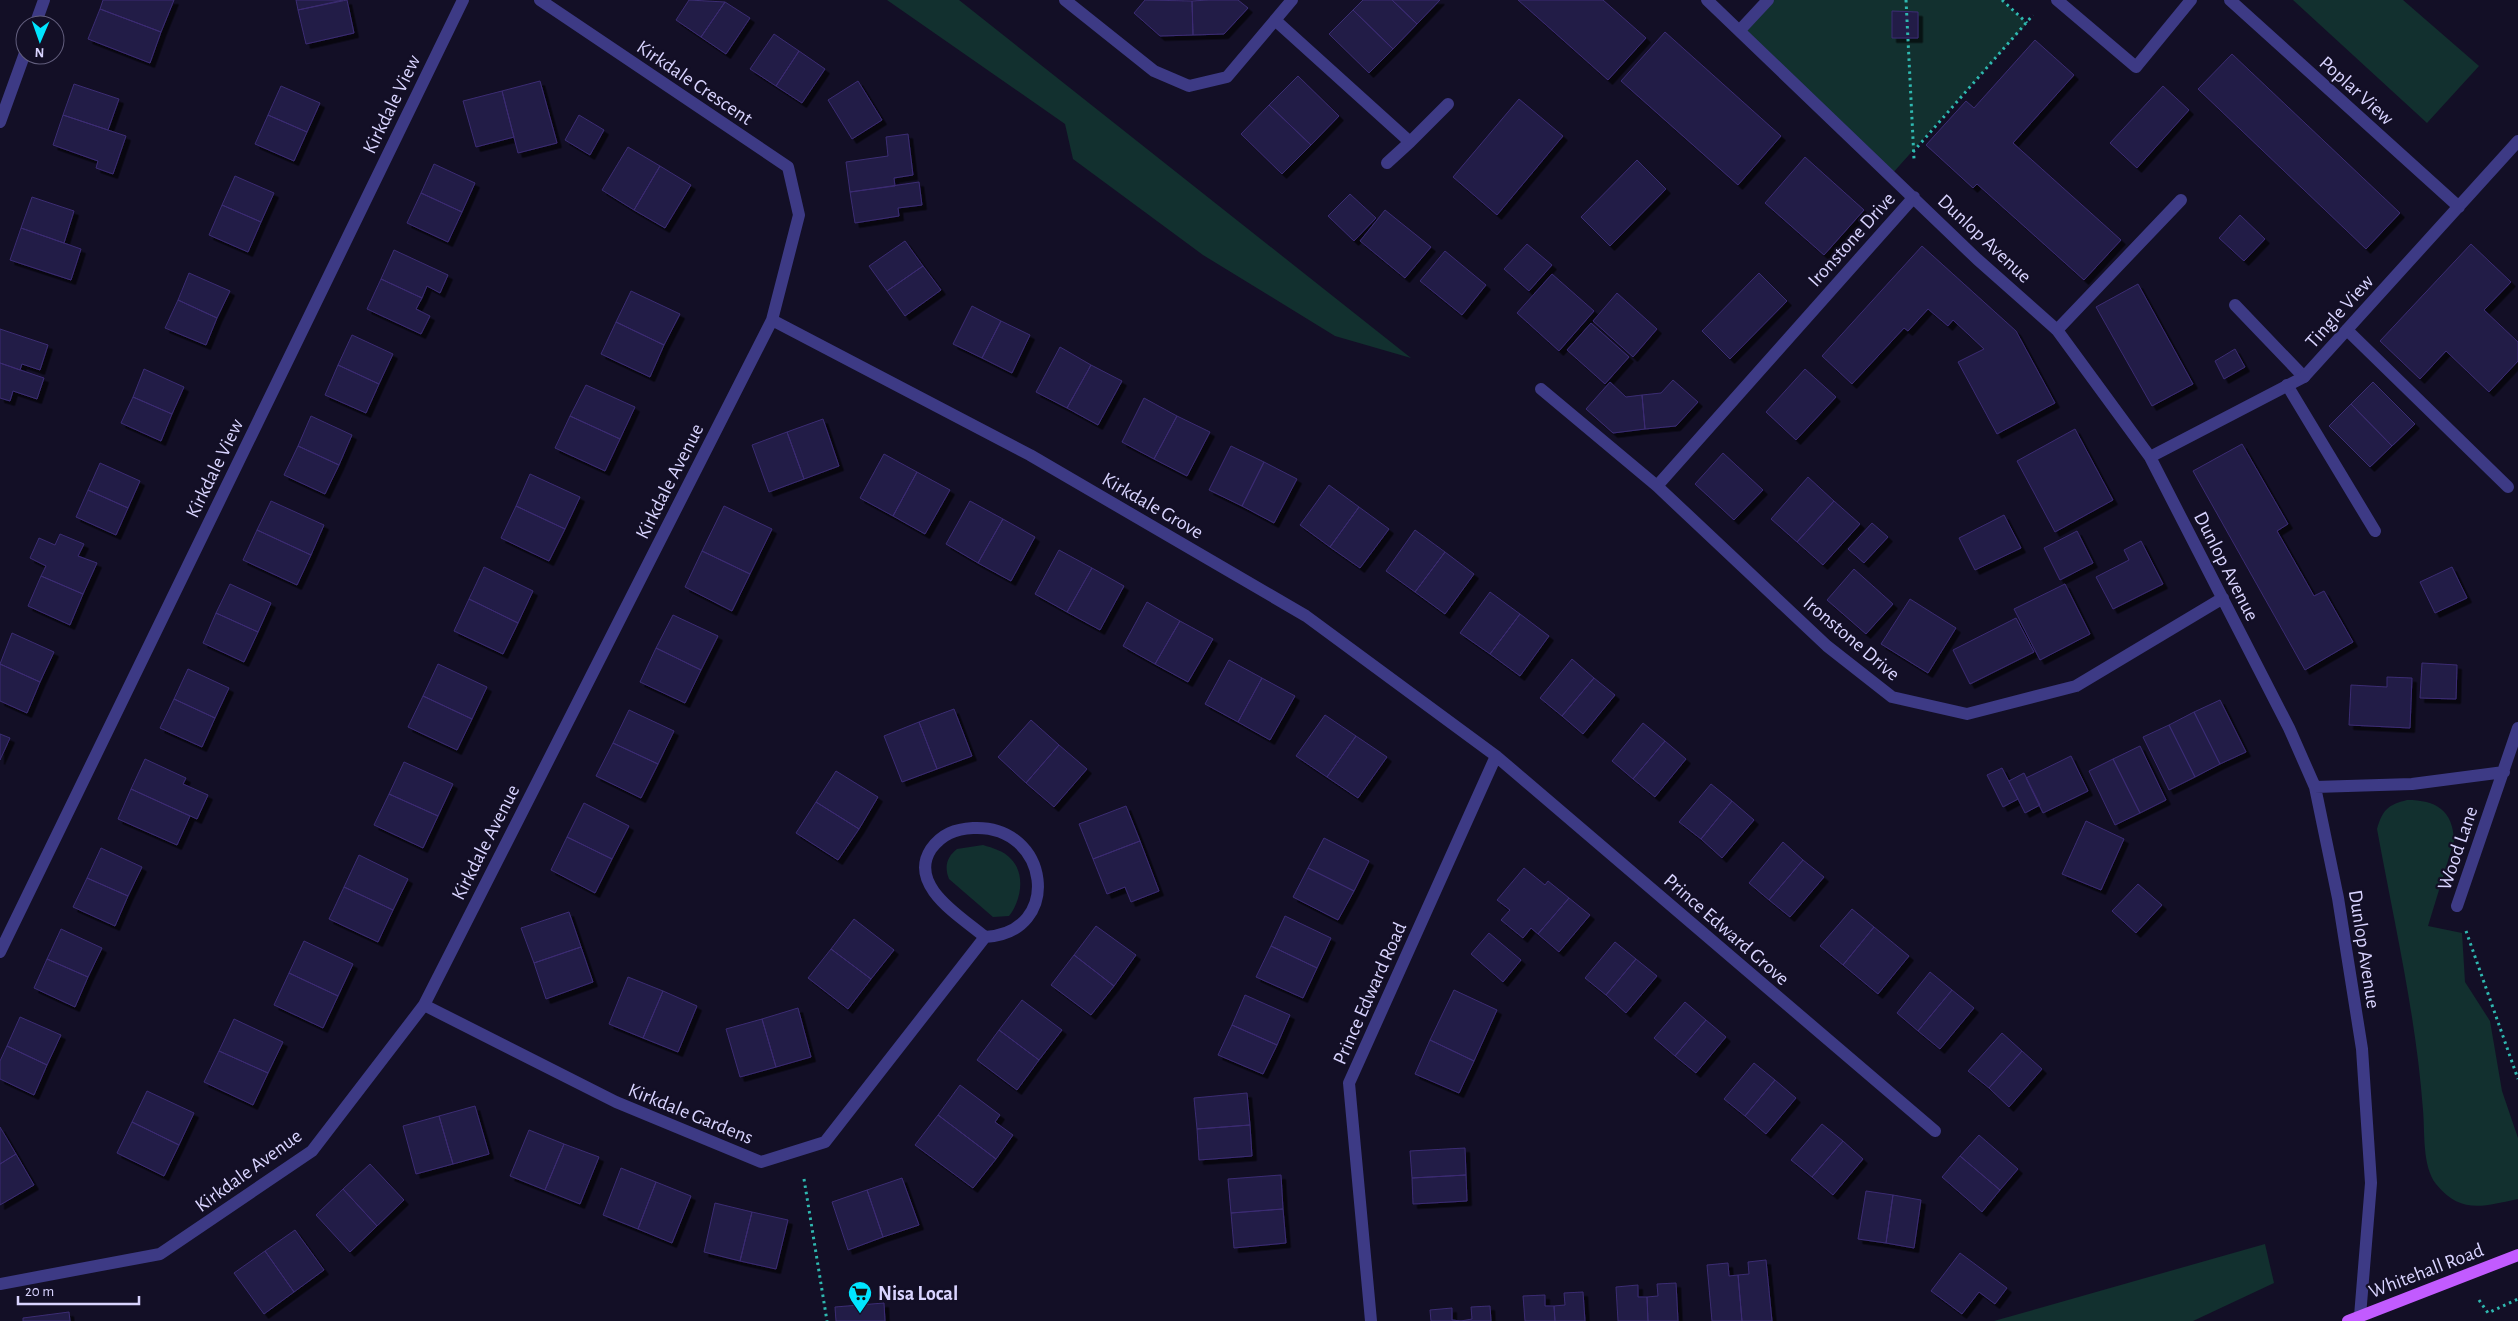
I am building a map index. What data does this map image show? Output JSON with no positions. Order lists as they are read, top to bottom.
{
  "streets": {
    "main road": ["Whitehall Road"],
    "street": [
      "Kirkdale Crescent",
      "Poplar View",
      "Kirkdale View",
      "Dunlop Avenue",
      "Ironstone Drive",
      "Tingle View",
      "Kirkdale Avenue",
      "Kirkdale Grove",
      "Wood Lane",
      "Prince Edward Grove",
      "Prince Edward Road",
      "Kirkdale Gardens"
    ]
  },
  "crossings": [
    ["Kirkdale Crescent", "Kirkdale Avenue"],
    ["Poplar View", "Tingle View"],
    ["Dunlop Avenue", "Ironstone Drive"],
    ["Dunlop Avenue", "Tingle View"],
    ["Dunlop Avenue", "Wood Lane"],
    ["Dunlop Avenue", "Whitehall Road"],
    ["Kirkdale Avenue", "Kirkdale Grove"],
    ["Kirkdale Avenue", "Kirkdale Gardens"],
    ["Kirkdale Grove", "Prince Edward Grove"],
    ["Kirkdale Grove", "Prince Edward Road"],
    ["Prince Edward Grove", "Prince Edward Road"]
  ],
  "places": {
    "supermarket": ["Nisa Local"]
  },
  "scale_bar": "20 m",
  "north": "bottom"
}
